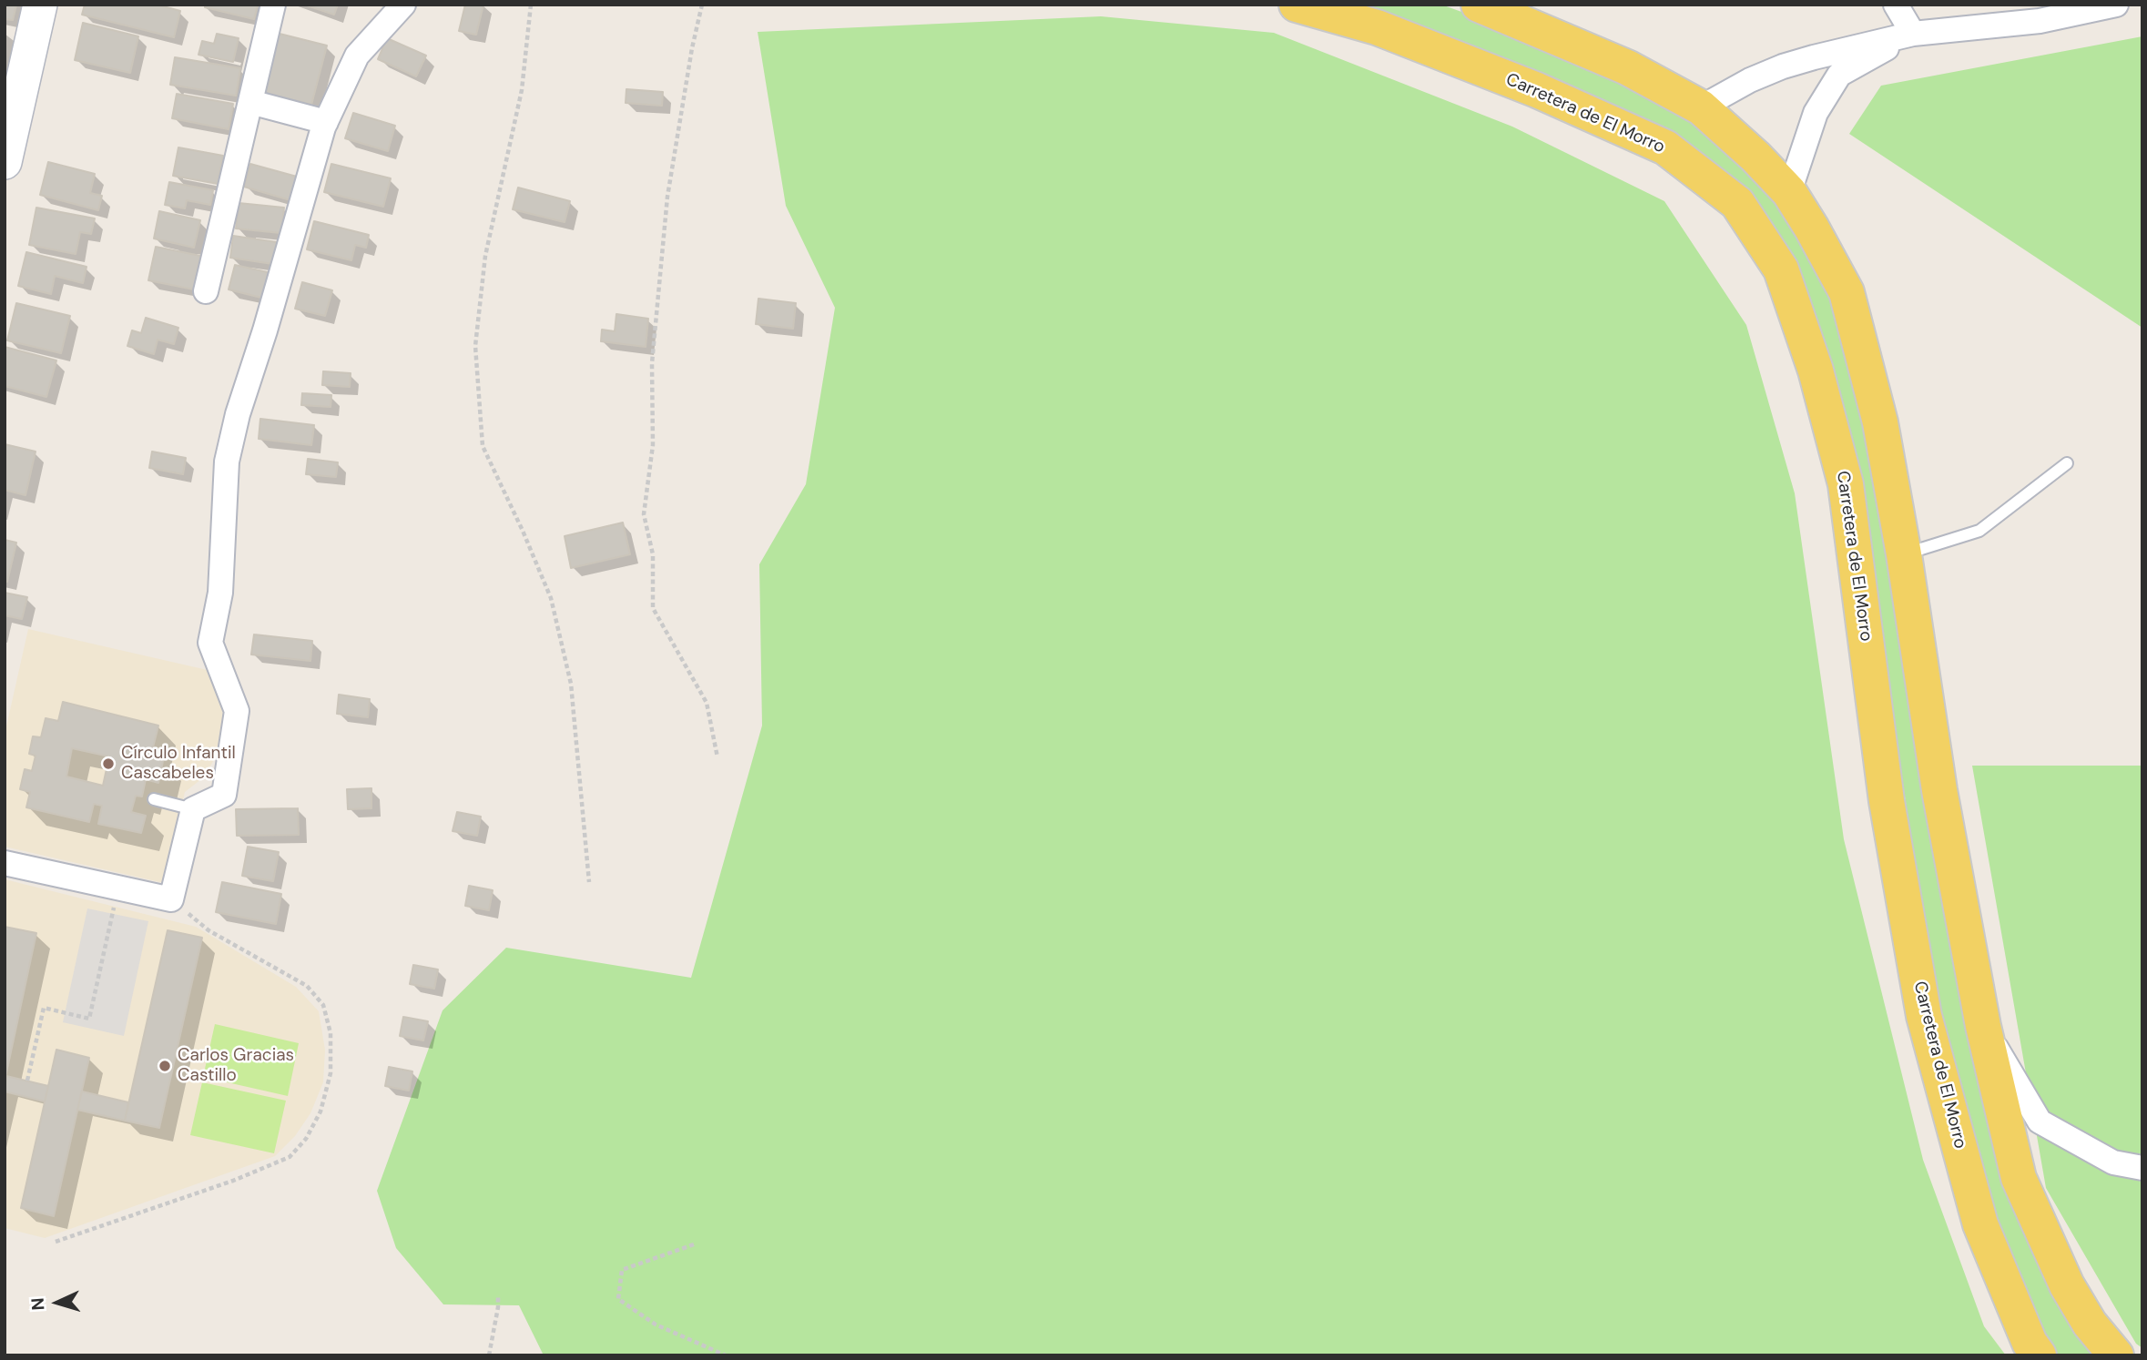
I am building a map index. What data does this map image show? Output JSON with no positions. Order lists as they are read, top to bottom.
{
  "streets": {
    "main road": ["Carretera de El Morro"]
  },
  "places": ["Círculo Infantil Cascabeles", "Carlos Gracias Castillo"],
  "north": "left"
}
